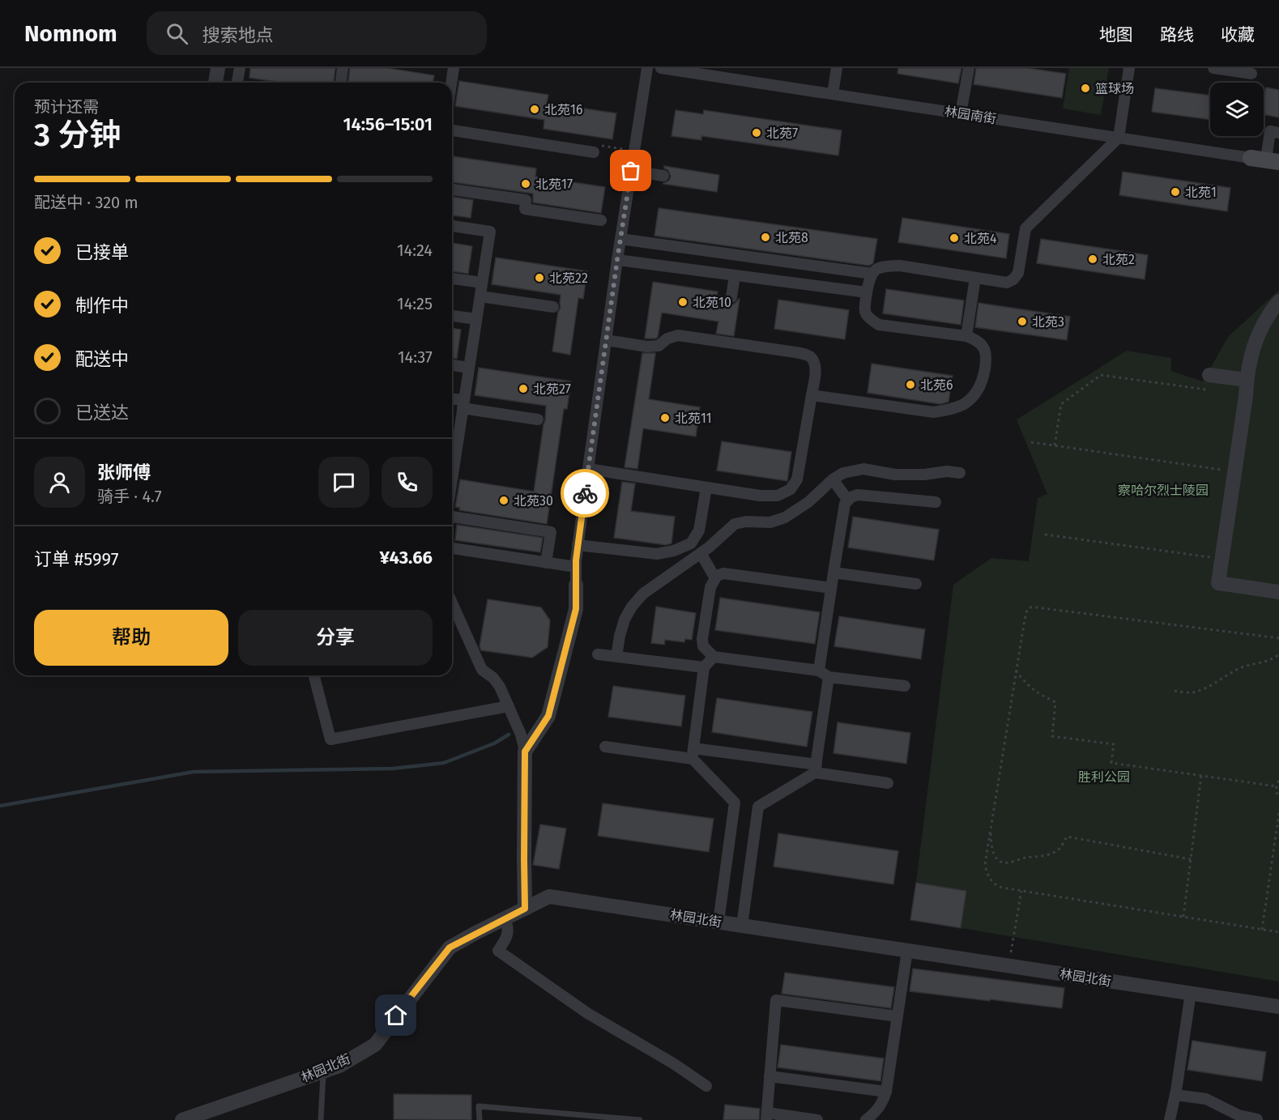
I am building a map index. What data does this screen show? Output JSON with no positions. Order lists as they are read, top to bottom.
{
  "streets": {
    "street": ["林园南街", "林园北街"]
  },
  "parks": ["察哈尔烈士陵园", "胜利公园"],
  "places": [
    "篮球场",
    "北苑16",
    "北苑7",
    "北苑17",
    "北苑1",
    "北苑8",
    "北苑4",
    "北苑2",
    "北苑22",
    "北苑10",
    "北苑3",
    "北苑6",
    "北苑27",
    "北苑11",
    "北苑30"
  ],
  "page": {
    "header": "Nomnom",
    "search": "搜索地点",
    "nav": ["地图", "路线", "收藏"],
    "heading": ["3 分钟", "预计还需", "14:56–15:01"],
    "panel": [
      "张师傅",
      "骑手 · 4.7",
      "订单 #5997",
      "¥43.66"
    ],
    "bar": "配送中 · 320 m",
    "list": [
      ["已接单", "14:24"],
      ["制作中", "14:25"],
      ["配送中", "14:37"],
      "已送达"
    ],
    "buttons": ["帮助", "分享"]
  }
}
